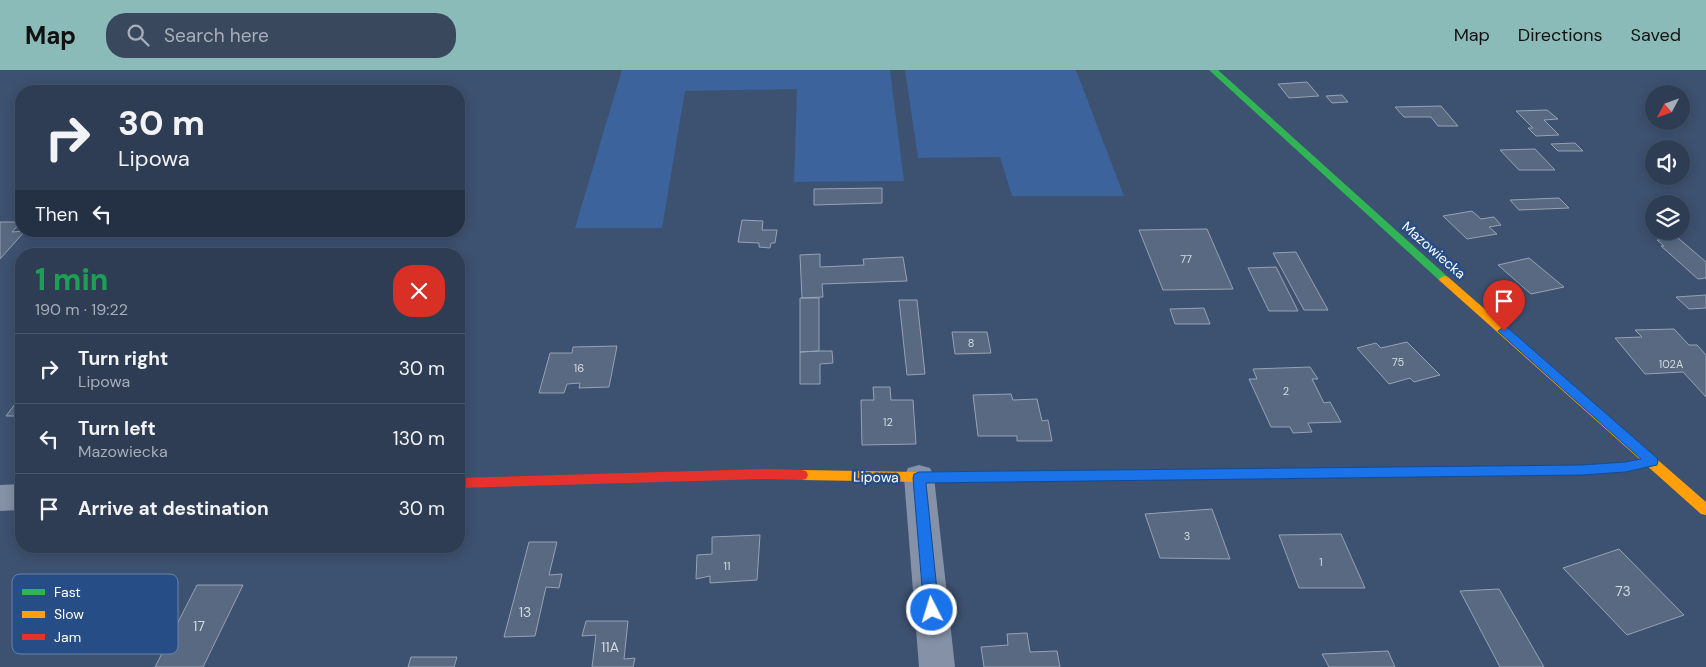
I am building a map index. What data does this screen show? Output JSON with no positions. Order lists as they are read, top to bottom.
{
  "streets": {
    "street": ["Mazowiecka", "Lipowa"]
  },
  "crossings": [
    ["Mazowiecka", "Lipowa"]
  ],
  "house_numbers": [
    "77",
    "8",
    "75",
    "102A",
    "16",
    "2",
    "12",
    "3",
    "1",
    "11",
    "73",
    "13",
    "17",
    "11A"
  ],
  "legend": ["Fast", "Slow", "Jam"],
  "north": "bottom left",
  "page": {
    "header": "Map",
    "search": "Search here",
    "nav": ["Map", "Directions", "Saved"],
    "turn": ["30 m", "Lipowa"],
    "then": "Then",
    "heading": ["1 min", "190 m · 19:22"],
    "list": [
      {
        "name": "Turn right",
        "note": "Lipowa",
        "value": "30 m"
      },
      {
        "name": "Turn left",
        "note": "Mazowiecka",
        "value": "130 m"
      },
      {
        "name": "Arrive at destination",
        "value": "30 m"
      }
    ]
  }
}
